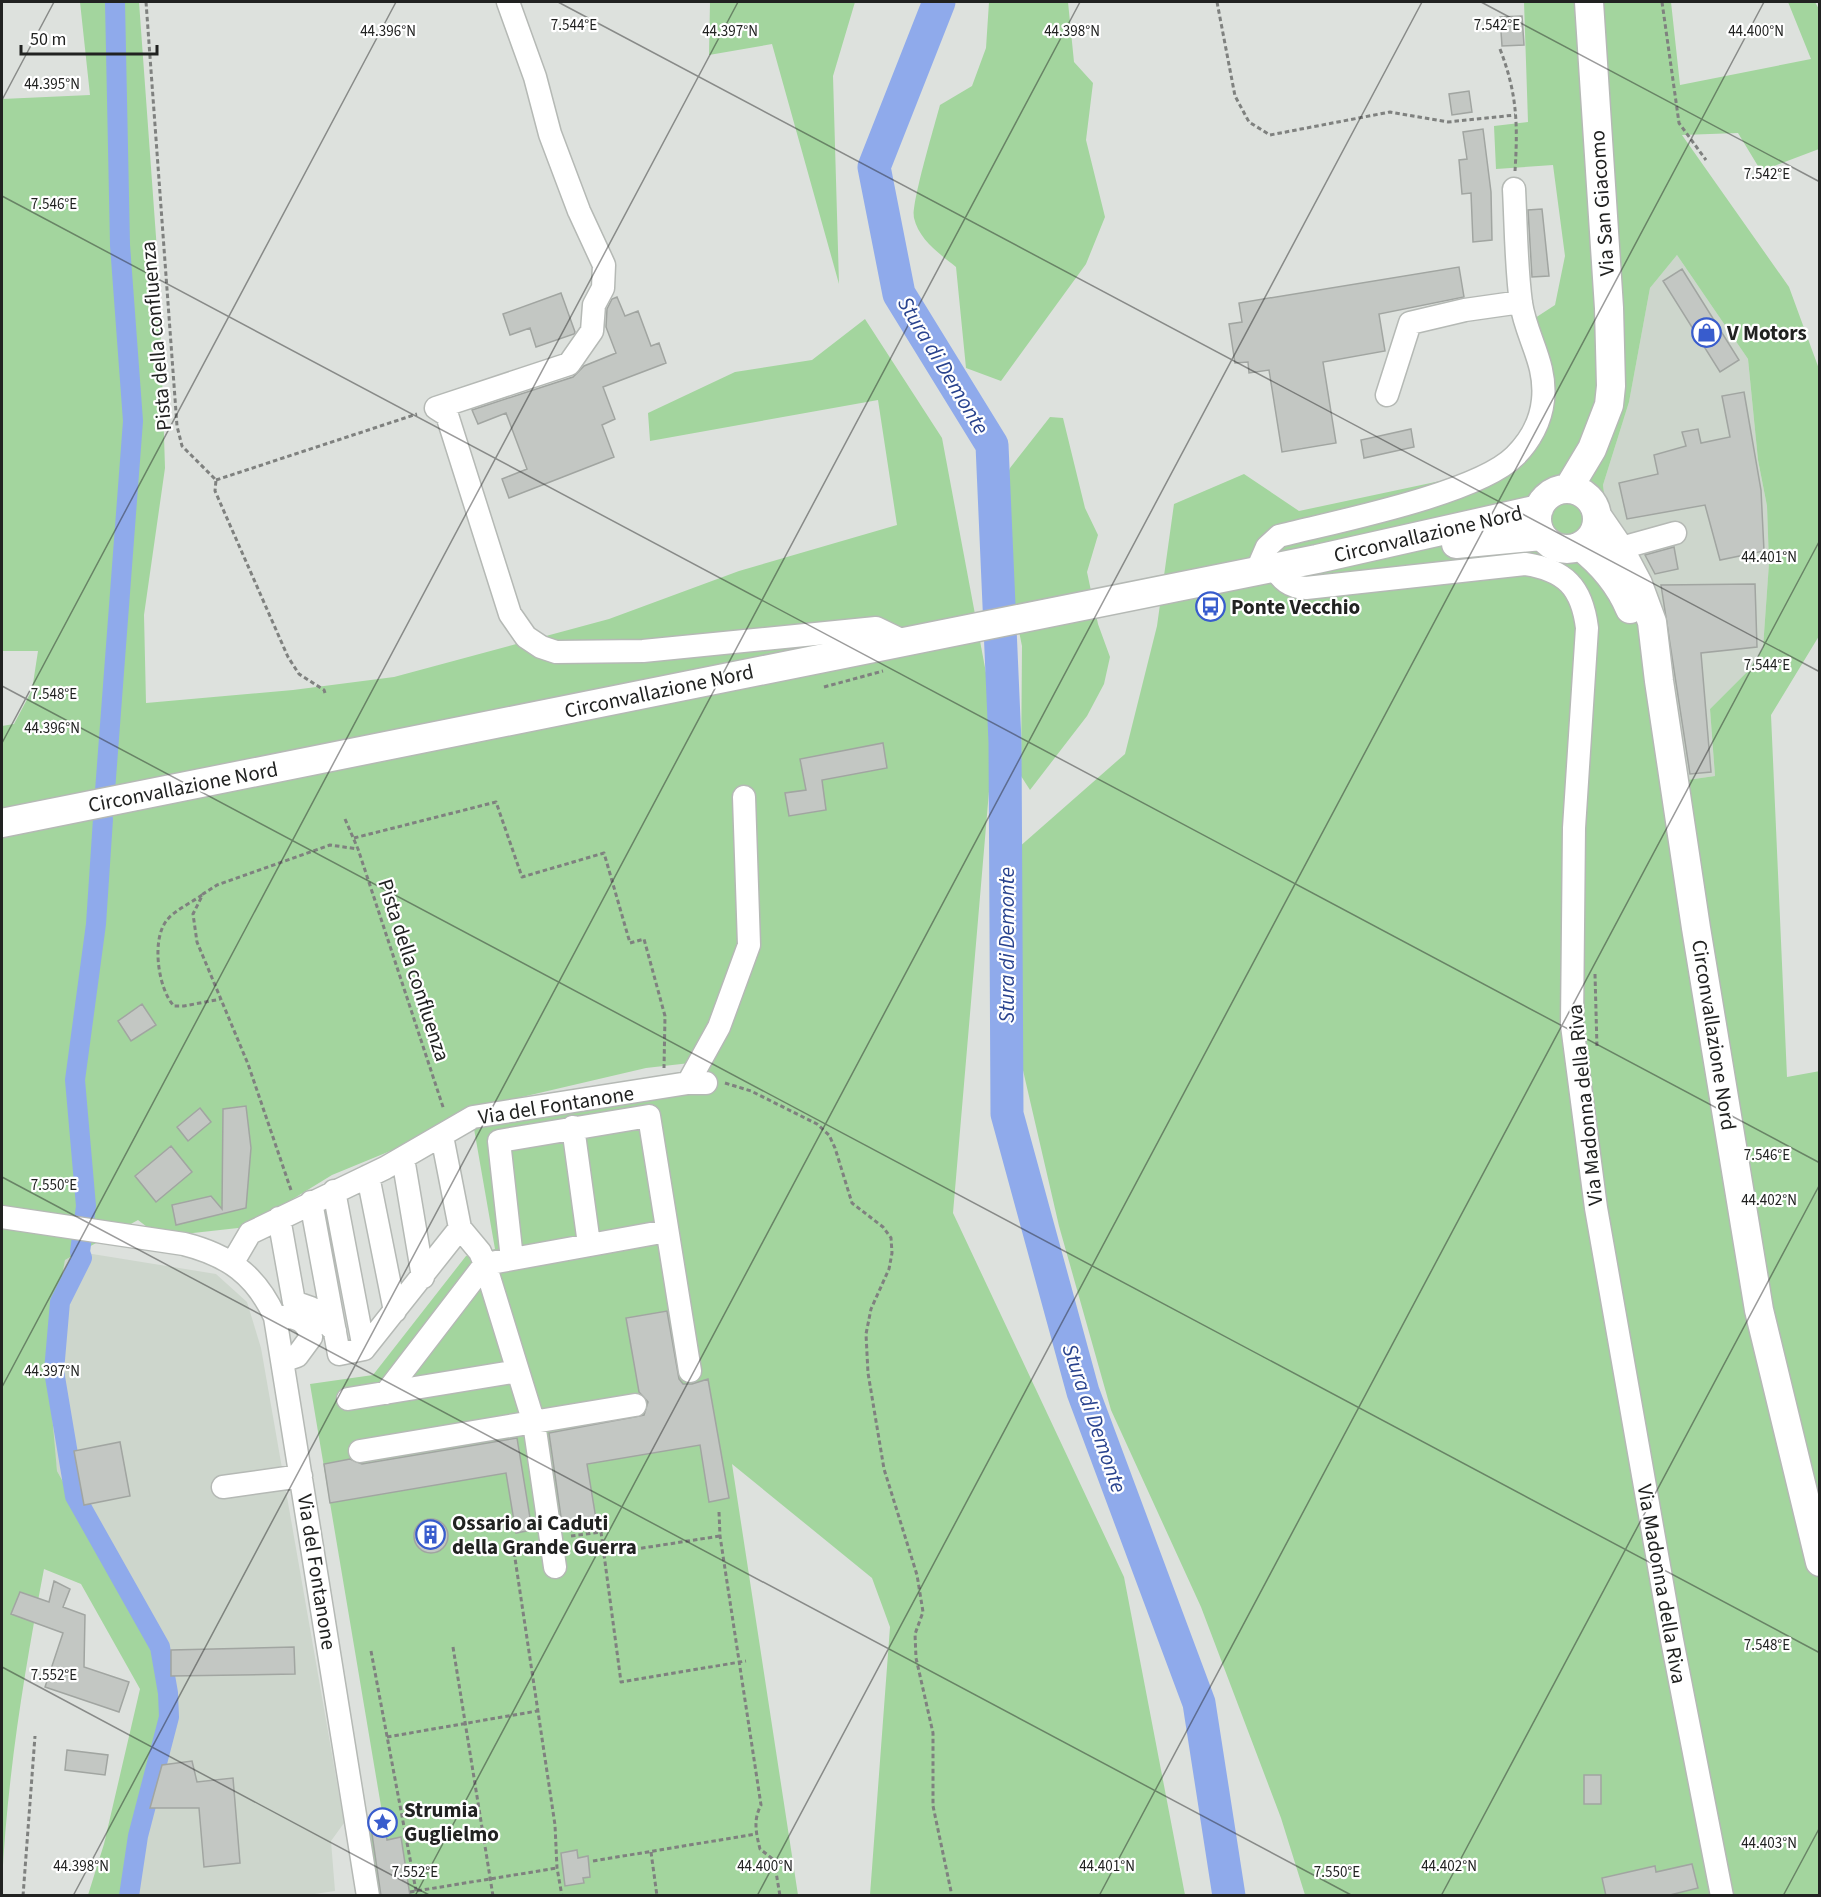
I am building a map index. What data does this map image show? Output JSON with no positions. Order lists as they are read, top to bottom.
{
  "streets": {
    "main road": ["Via San Giacomo", "Circonvallazione Nord"],
    "street": ["Via del Fontanone", "Via Madonna della Riva"],
    "path": ["Pista della confluenza"]
  },
  "crossings": [
    ["Via San Giacomo", "Circonvallazione Nord"],
    ["Pista della confluenza", "Via del Fontanone"],
    ["Circonvallazione Nord", "Via Madonna della Riva"]
  ],
  "water": ["Stura di Demonte"],
  "places": {
    "shop": ["V Motors"],
    "bus stop": ["Ponte Vecchio"],
    "building": ["Ossario ai Caduti della Grande Guerra"],
    "place": ["Strumia Guglielmo"]
  },
  "scale_bar": "50 m",
  "coordinates": [
    "7.542°E",
    "7.544°E",
    "44.396°N",
    "44.397°N",
    "44.398°N",
    "44.400°N",
    "44.395°N",
    "7.546°E",
    "44.401°N",
    "7.548°E",
    "7.550°E",
    "44.402°N",
    "7.552°E",
    "44.403°N"
  ]
}
